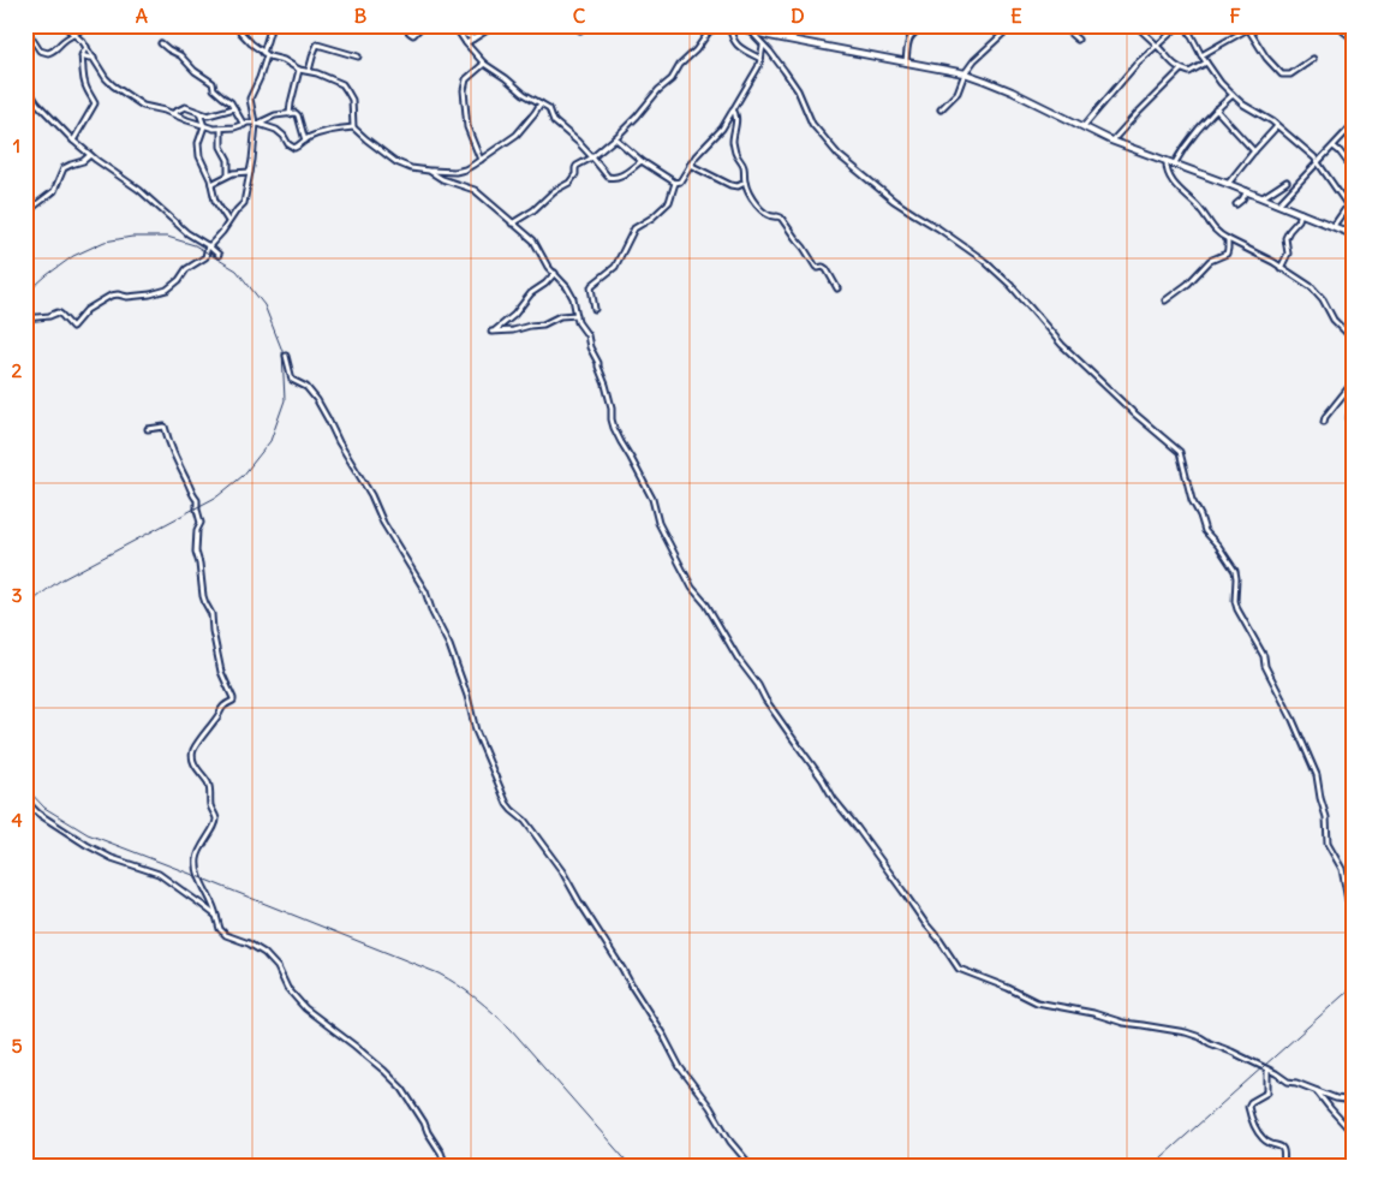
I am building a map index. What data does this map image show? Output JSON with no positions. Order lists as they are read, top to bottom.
{
  "grid": {
    "columns": [
      "A",
      "B",
      "C",
      "D",
      "E",
      "F"
    ],
    "rows": [
      "1",
      "2",
      "3",
      "4",
      "5"
    ]
  }
}
